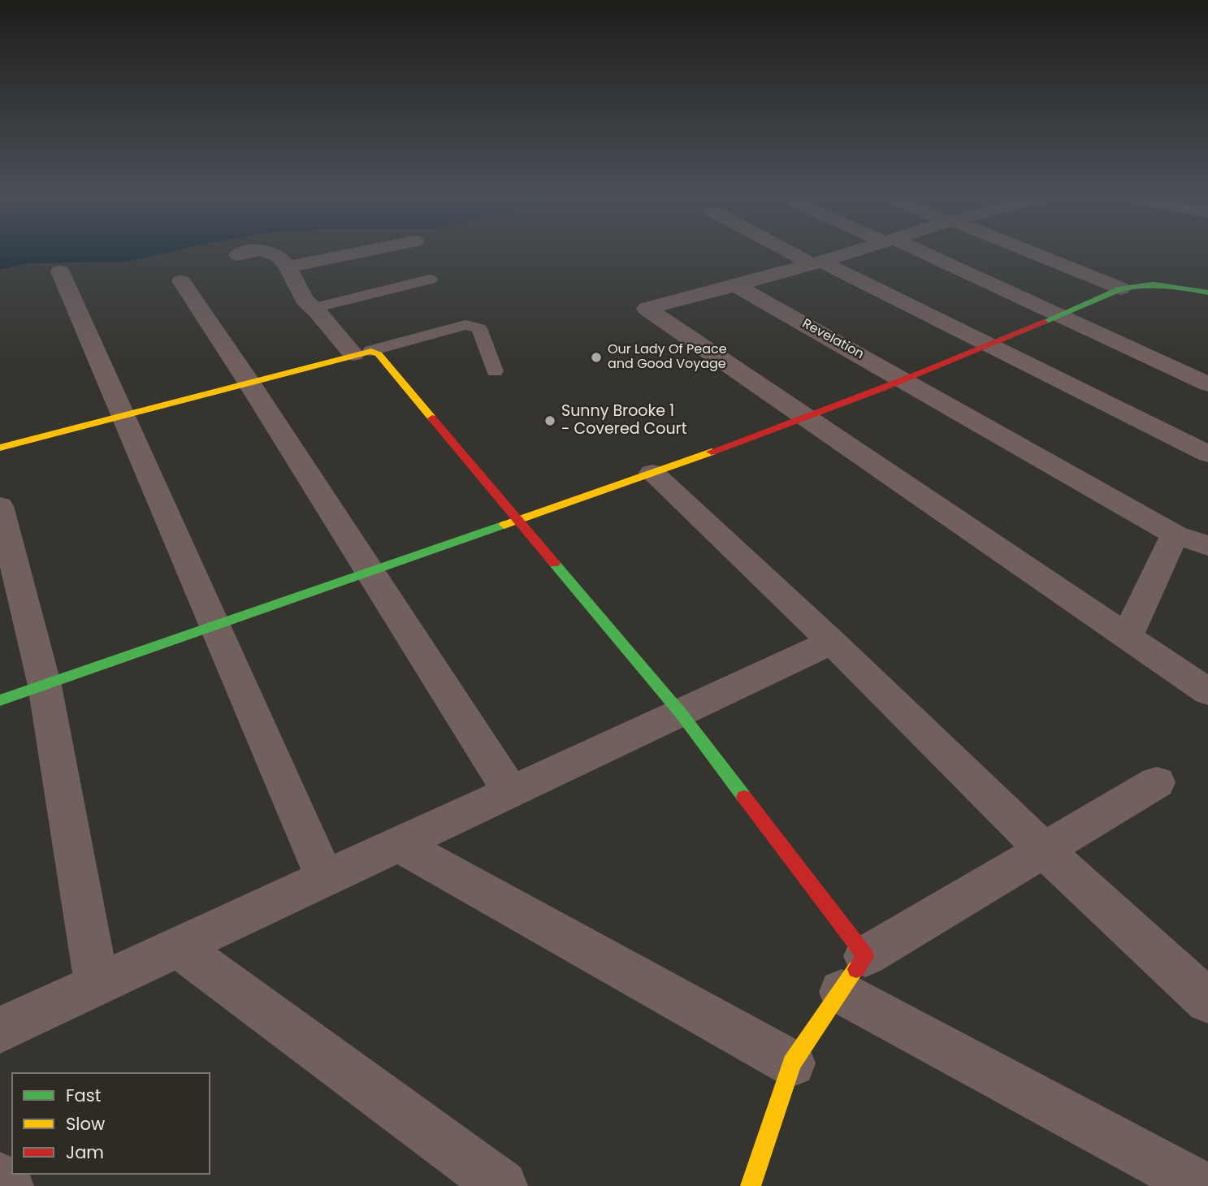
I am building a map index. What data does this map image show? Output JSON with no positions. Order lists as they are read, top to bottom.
{
  "streets": {
    "street": ["Revelation"]
  },
  "places": ["Our Lady Of Peace and Good Voyage", "Sunny Brooke 1 - Covered Court"],
  "legend": ["Fast", "Slow", "Jam"]
}
